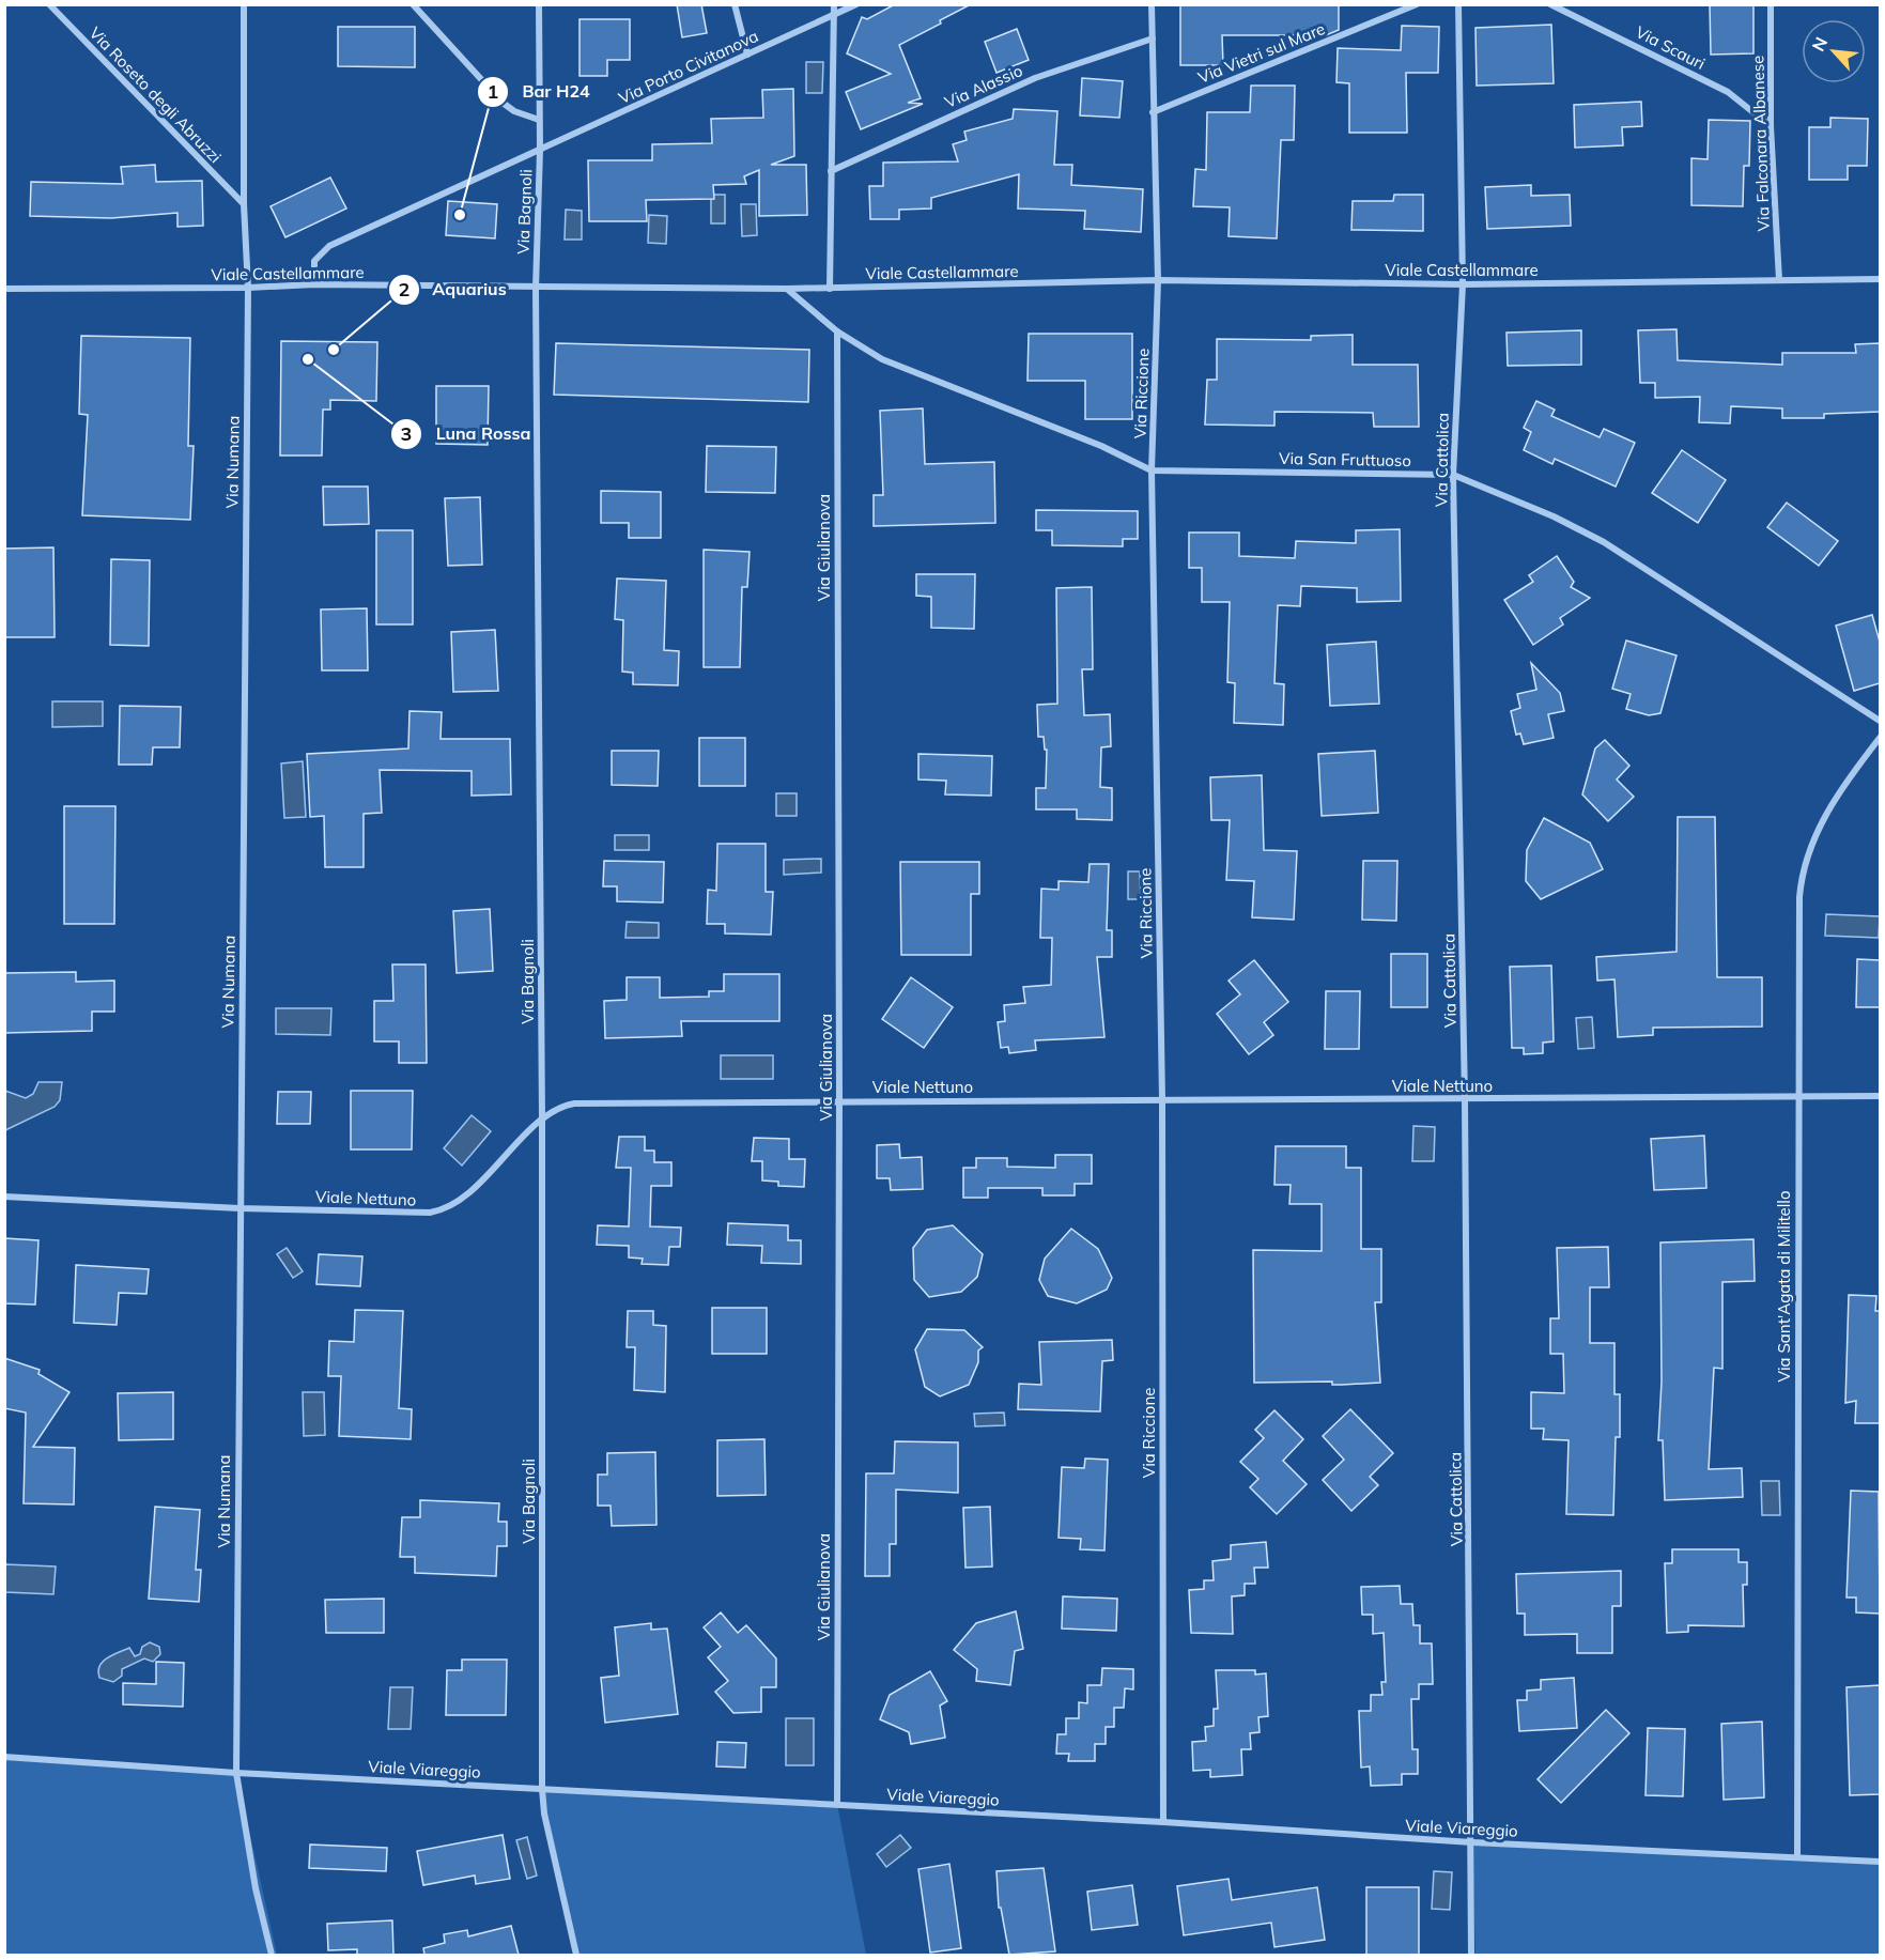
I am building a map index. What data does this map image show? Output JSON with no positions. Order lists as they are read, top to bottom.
{
  "streets": {
    "street": [
      "Via Scauri",
      "Via Vietri sul Mare",
      "Via Porto Civitanova",
      "Via Alassio",
      "Via Roseto degli Abruzzi",
      "Via Falconara Albanese",
      "Via Bagnoli",
      "Viale Castellammare",
      "Via Riccione",
      "Via San Fruttuoso",
      "Via Cattolica",
      "Via Numana",
      "Via Giulianova",
      "Viale Nettuno",
      "Via Sant'Agata di Militello",
      "Viale Viareggio"
    ]
  },
  "crossings": [
    ["Via Scauri", "Via Falconara Albanese"],
    ["Via Vietri sul Mare", "Via Riccione"],
    ["Via Porto Civitanova", "Via Bagnoli"],
    ["Via Porto Civitanova", "Viale Castellammare"],
    ["Via Alassio", "Via Riccione"],
    ["Via Roseto degli Abruzzi", "Via Numana"],
    ["Via Falconara Albanese", "Viale Castellammare"],
    ["Via Bagnoli", "Viale Castellammare"],
    ["Via Bagnoli", "Viale Nettuno"],
    ["Via Bagnoli", "Viale Viareggio"],
    ["Viale Castellammare", "Via Riccione"],
    ["Viale Castellammare", "Via San Fruttuoso"],
    ["Viale Castellammare", "Via Cattolica"],
    ["Viale Castellammare", "Via Numana"],
    ["Via Riccione", "Via San Fruttuoso"],
    ["Via Riccione", "Viale Nettuno"],
    ["Via Riccione", "Viale Viareggio"],
    ["Via San Fruttuoso", "Via Cattolica"],
    ["Via San Fruttuoso", "Via Giulianova"],
    ["Via Cattolica", "Viale Nettuno"],
    ["Via Cattolica", "Viale Viareggio"],
    ["Via Numana", "Viale Nettuno"],
    ["Via Numana", "Viale Viareggio"],
    ["Via Giulianova", "Viale Nettuno"],
    ["Via Giulianova", "Viale Viareggio"],
    ["Viale Nettuno", "Via Sant'Agata di Militello"],
    ["Via Sant'Agata di Militello", "Viale Viareggio"]
  ],
  "places": ["Bar H24", "Aquarius", "Luna Rossa"],
  "north": "top left"
}
